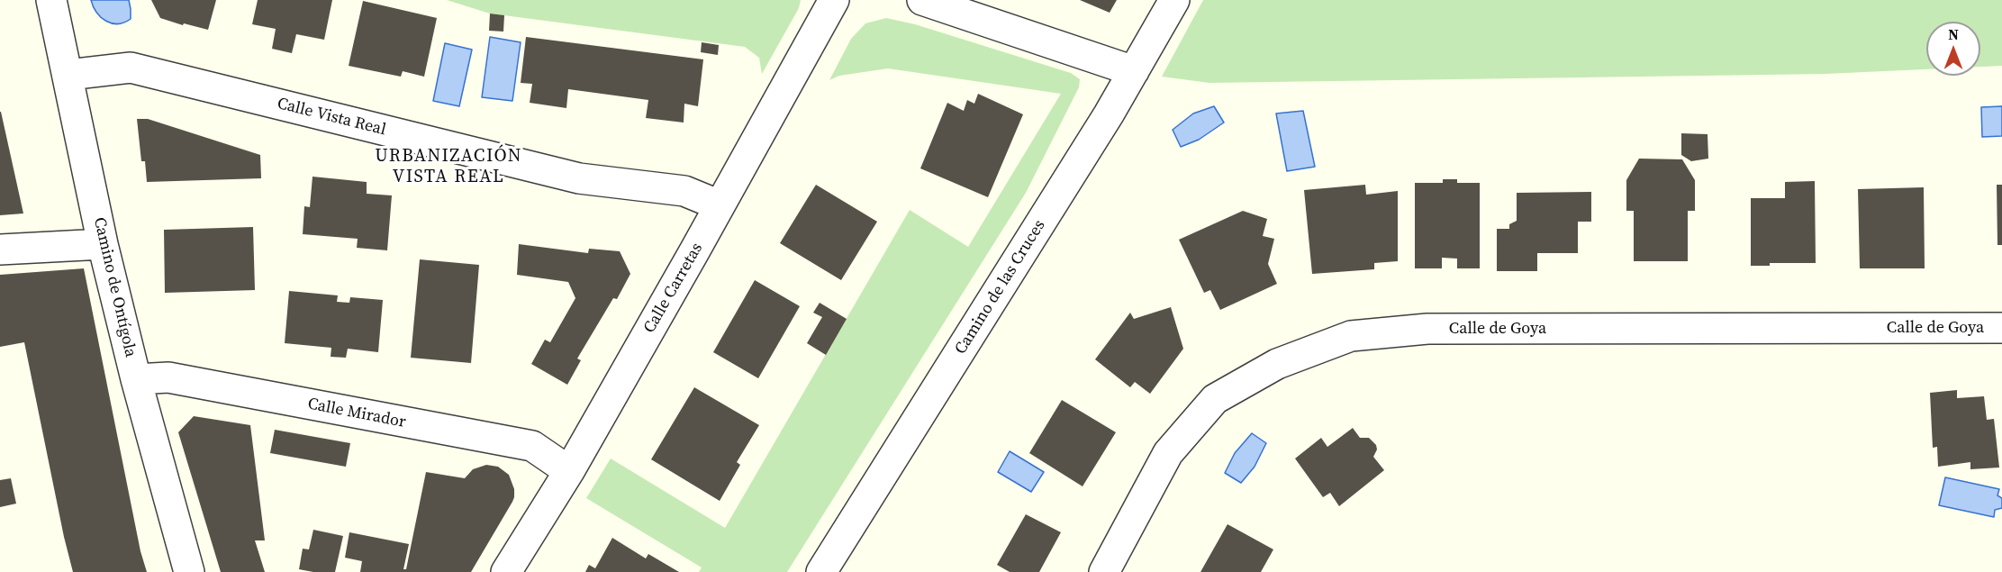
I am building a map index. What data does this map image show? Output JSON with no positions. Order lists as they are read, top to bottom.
{
  "streets": {
    "street": [
      "Calle Vista Real",
      "Camino de Ontígola",
      "Camino de las Cruces",
      "Calle Carretas",
      "Calle de Goya",
      "Calle Mirador"
    ]
  },
  "crossings": [
    ["Calle Vista Real", "Camino de Ontígola"],
    ["Calle Vista Real", "Calle Carretas"],
    ["Camino de Ontígola", "Calle Mirador"],
    ["Calle Carretas", "Calle Mirador"]
  ],
  "districts": ["URBANIZACIÓN VISTA REAL"],
  "north": "top"
}
